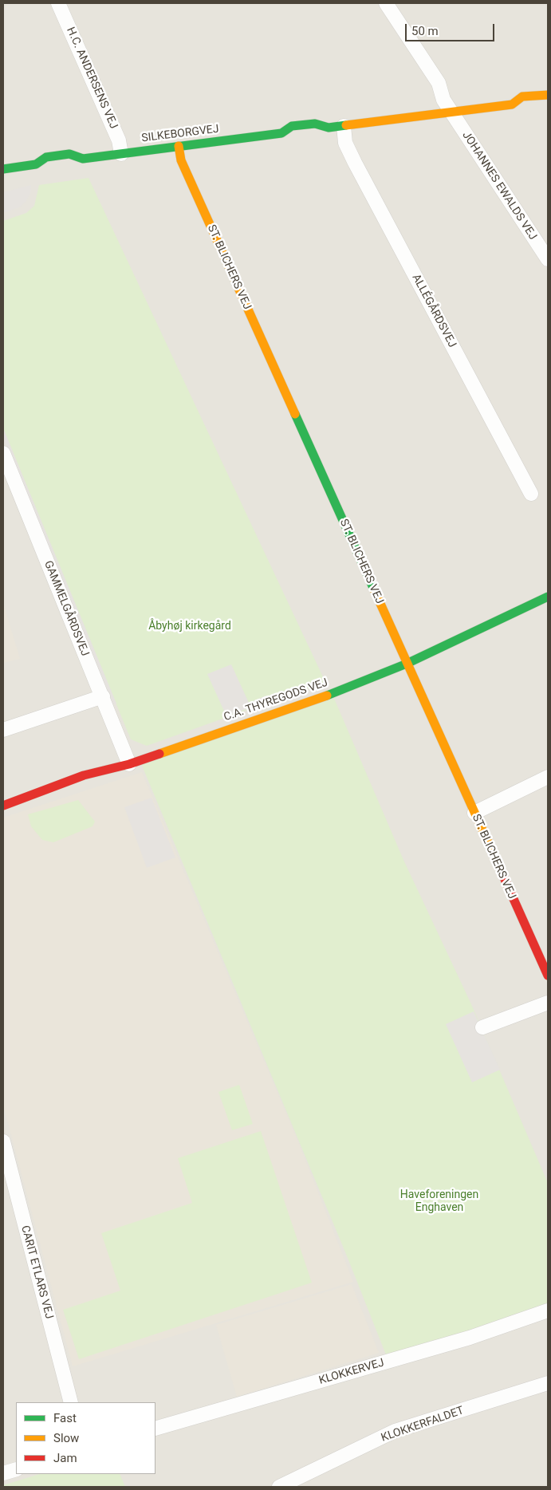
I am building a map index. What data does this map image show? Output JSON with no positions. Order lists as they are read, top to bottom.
{
  "streets": {
    "street": [
      "H.C. ANDERSENS VEJ",
      "SILKEBORGVEJ",
      "JOHANNES EWALDS VEJ",
      "ST. BLICHERS VEJ",
      "ALLÉGÅRDSVEJ",
      "GAMMELGÅRDSVEJ",
      "C.A. THYREGODS VEJ",
      "CARIT ETLARS VEJ",
      "KLOKKERVEJ",
      "KLOKKERFALDET"
    ]
  },
  "crossings": [
    ["H.C. ANDERSENS VEJ", "SILKEBORGVEJ"],
    ["SILKEBORGVEJ", "JOHANNES EWALDS VEJ"],
    ["SILKEBORGVEJ", "ST. BLICHERS VEJ"],
    ["SILKEBORGVEJ", "ALLÉGÅRDSVEJ"],
    ["ST. BLICHERS VEJ", "C.A. THYREGODS VEJ"],
    ["GAMMELGÅRDSVEJ", "C.A. THYREGODS VEJ"]
  ],
  "parks": ["Åbyhøj kirkegård", "Haveforeningen Enghaven"],
  "legend": ["Fast", "Slow", "Jam"],
  "scale_bar": "50 m"
}
